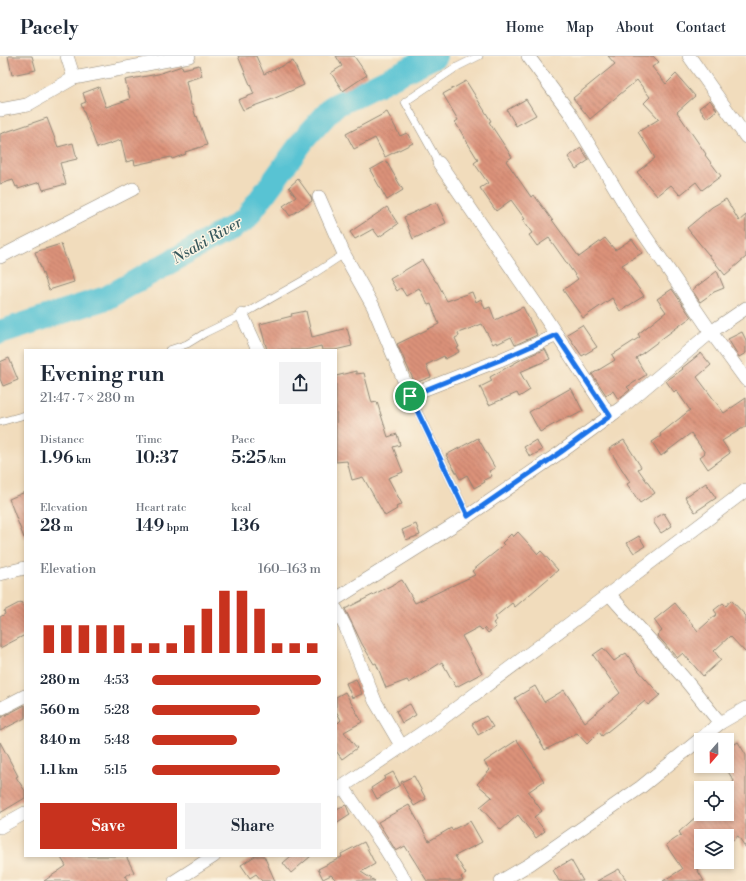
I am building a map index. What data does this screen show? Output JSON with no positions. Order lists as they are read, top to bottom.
{
  "water": ["Nsaki River"],
  "north": "bottom",
  "page": {
    "header": "Pacely",
    "nav": [
      "Home",
      "Map",
      "About",
      "Contact"
    ],
    "heading": ["Evening run", "21:47 · 7 × 280 m"],
    "stats": [
      ["Distance", "1.96 km"],
      ["Time", "10:37"],
      ["Pace", "5:25 /km"],
      ["Elevation", "28 m"],
      ["Heart rate", "149 bpm"],
      ["kcal", "136"]
    ],
    "chart": ["Elevation", "160–163 m"],
    "list": [
      {
        "name": "280 m",
        "note": "4:53"
      },
      {
        "name": "560 m",
        "note": "5:28"
      },
      {
        "name": "840 m",
        "note": "5:48"
      },
      {
        "name": "1.1 km",
        "note": "5:15"
      }
    ],
    "buttons": ["Save", "Share"]
  }
}
